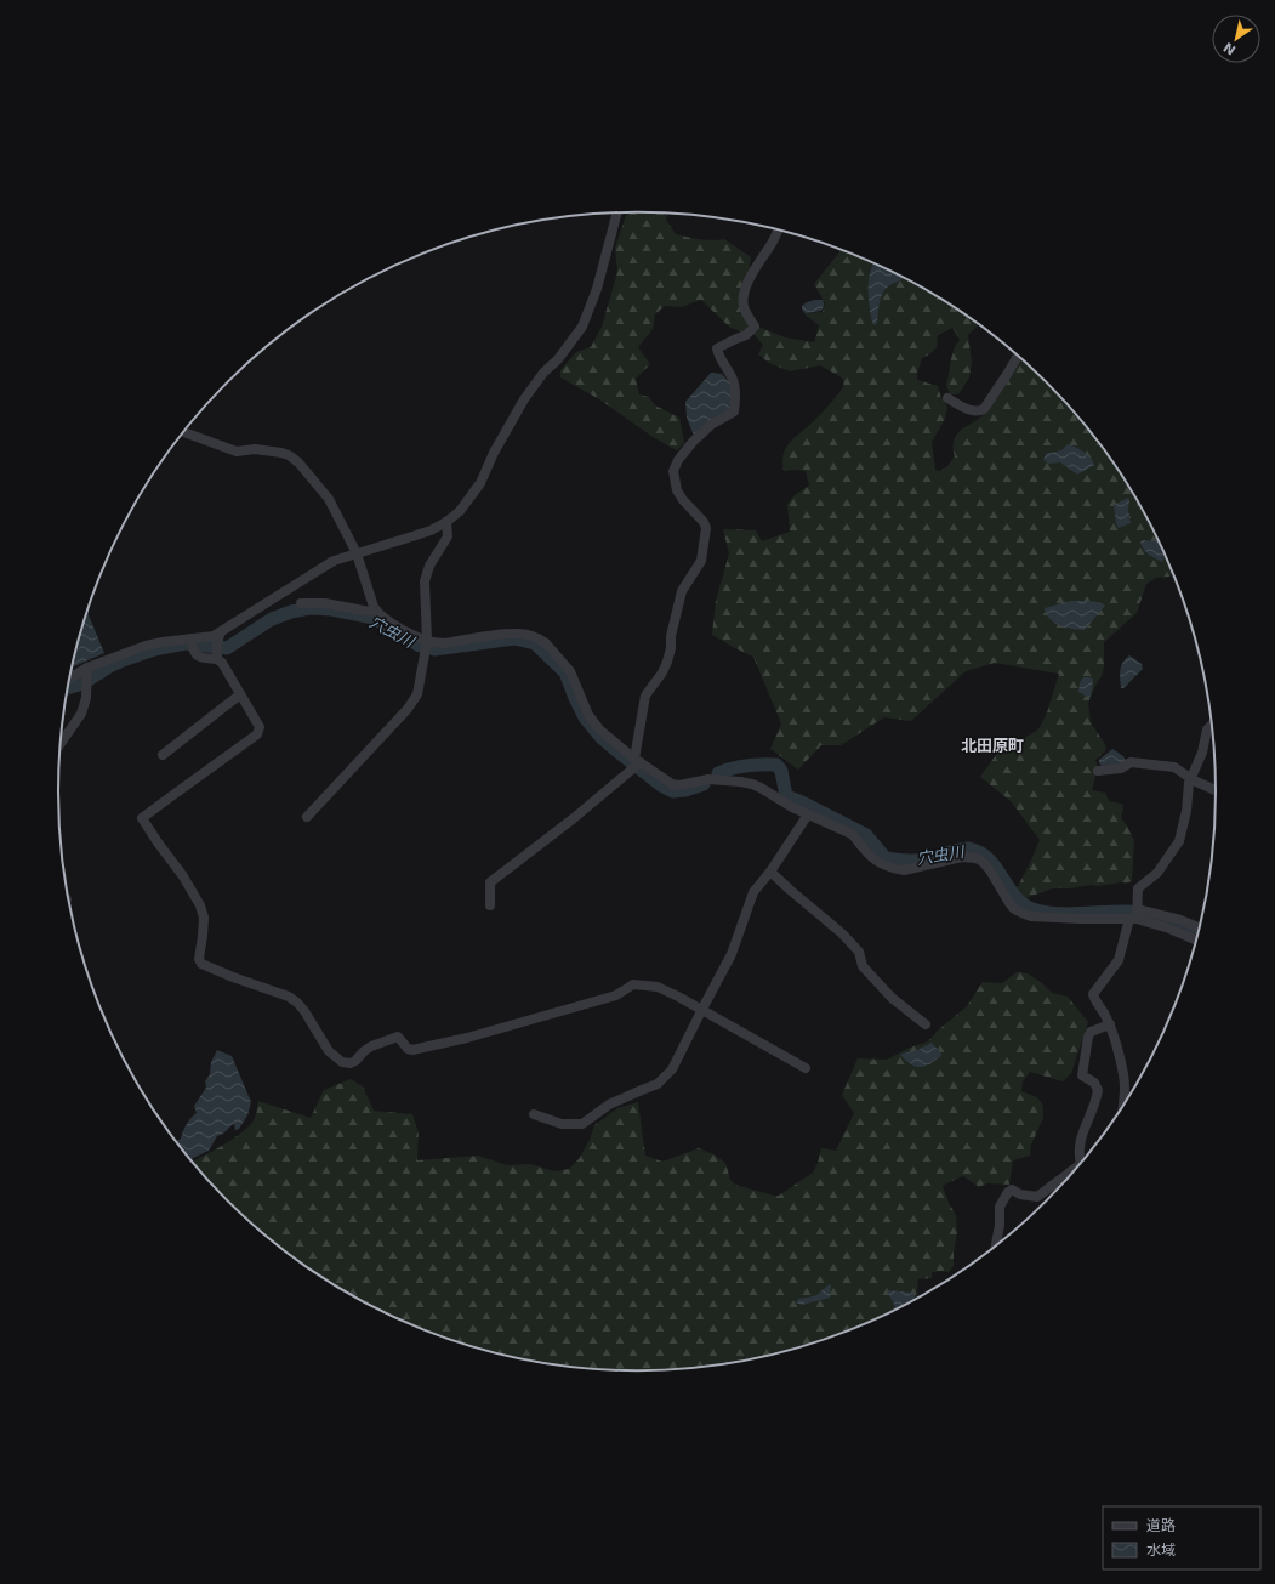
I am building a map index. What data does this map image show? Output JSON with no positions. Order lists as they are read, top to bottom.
{
  "districts": ["北田原町"],
  "water": ["穴虫川"],
  "legend": ["道路", "水域"],
  "north": "bottom left"
}
